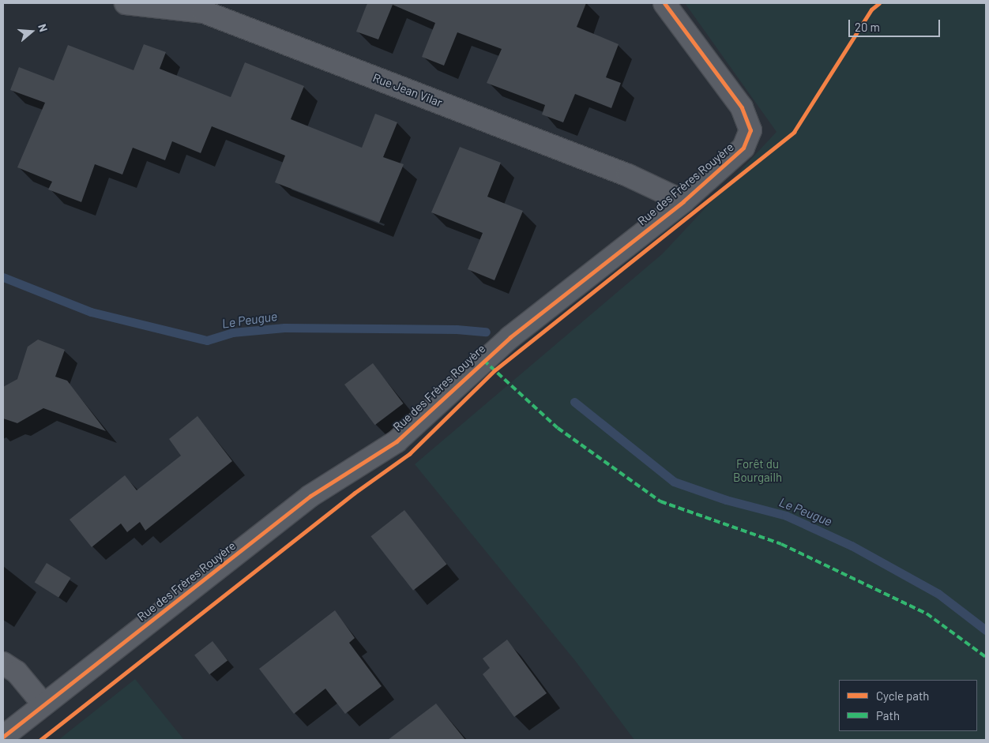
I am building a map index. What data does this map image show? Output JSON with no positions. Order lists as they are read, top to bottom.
{
  "streets": {
    "street": ["Rue Jean Vilar", "Rue des Frères Rouyère"]
  },
  "crossings": [
    ["Rue Jean Vilar", "Rue des Frères Rouyère"]
  ],
  "water": ["Le Peugue"],
  "parks": ["Forêt du Bourgailh"],
  "legend": ["Cycle path", "Path"],
  "scale_bar": "20 m",
  "north": "right"
}
